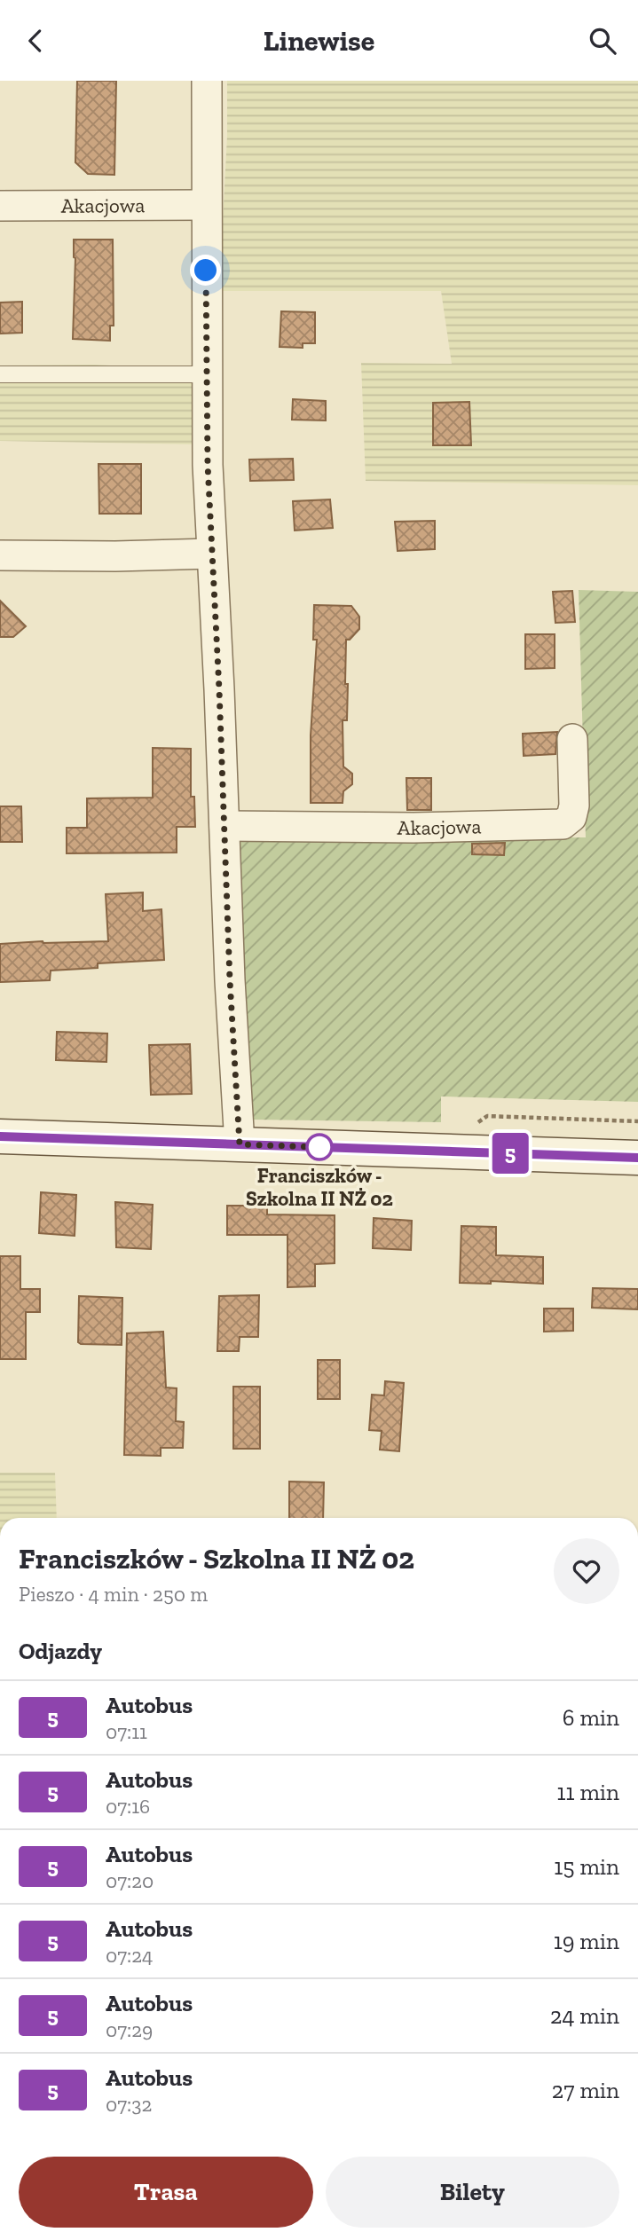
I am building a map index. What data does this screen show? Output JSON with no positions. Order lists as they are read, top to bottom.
{
  "streets": {
    "street": ["Akacjowa"]
  },
  "places": ["Franciszków - Szkolna II NŻ 02"],
  "lines": ["bus line 5"],
  "page": {
    "header": "Linewise",
    "on_map": "5",
    "heading": [
      ["Franciszków - Szkolna II NŻ 02", "Pieszo · 4 min · 250 m"],
      "Odjazdy"
    ],
    "list": [
      {
        "mark": "5",
        "name": "Autobus",
        "note": "07:11",
        "value": "6 min"
      },
      {
        "mark": "5",
        "name": "Autobus",
        "note": "07:16",
        "value": "11 min"
      },
      {
        "mark": "5",
        "name": "Autobus",
        "note": "07:20",
        "value": "15 min"
      },
      {
        "mark": "5",
        "name": "Autobus",
        "note": "07:24",
        "value": "19 min"
      },
      {
        "mark": "5",
        "name": "Autobus",
        "note": "07:29",
        "value": "24 min"
      },
      {
        "mark": "5",
        "name": "Autobus",
        "note": "07:32",
        "value": "27 min"
      }
    ],
    "buttons": ["Trasa", "Bilety"]
  }
}
